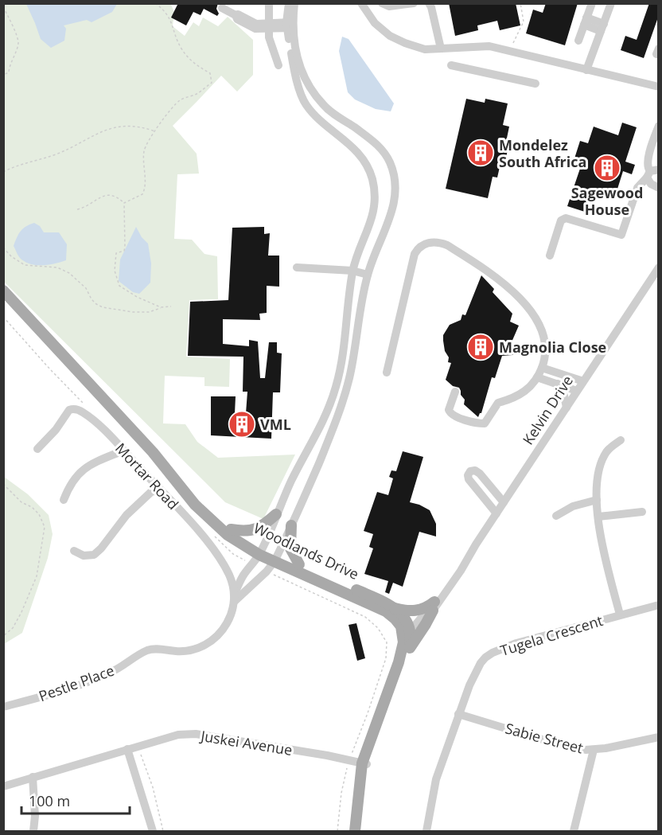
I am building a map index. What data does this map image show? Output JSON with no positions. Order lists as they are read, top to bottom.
{
  "streets": {
    "main road": ["Woodlands Drive"],
    "street": [
      "Kelvin Drive",
      "Mortar Road",
      "Tugela Crescent",
      "Pestle Place",
      "Sabie Street",
      "Juskei Avenue"
    ]
  },
  "crossings": [
    ["Kelvin Drive", "Woodlands Drive"],
    ["Mortar Road", "Pestle Place"],
    ["Woodlands Drive", "Pestle Place"],
    ["Tugela Crescent", "Sabie Street"]
  ],
  "places": {
    "building": [
      "Mondelez South Africa",
      "Sagewood House",
      "Magnolia Close",
      "VML"
    ]
  },
  "scale_bar": "100 m"
}
